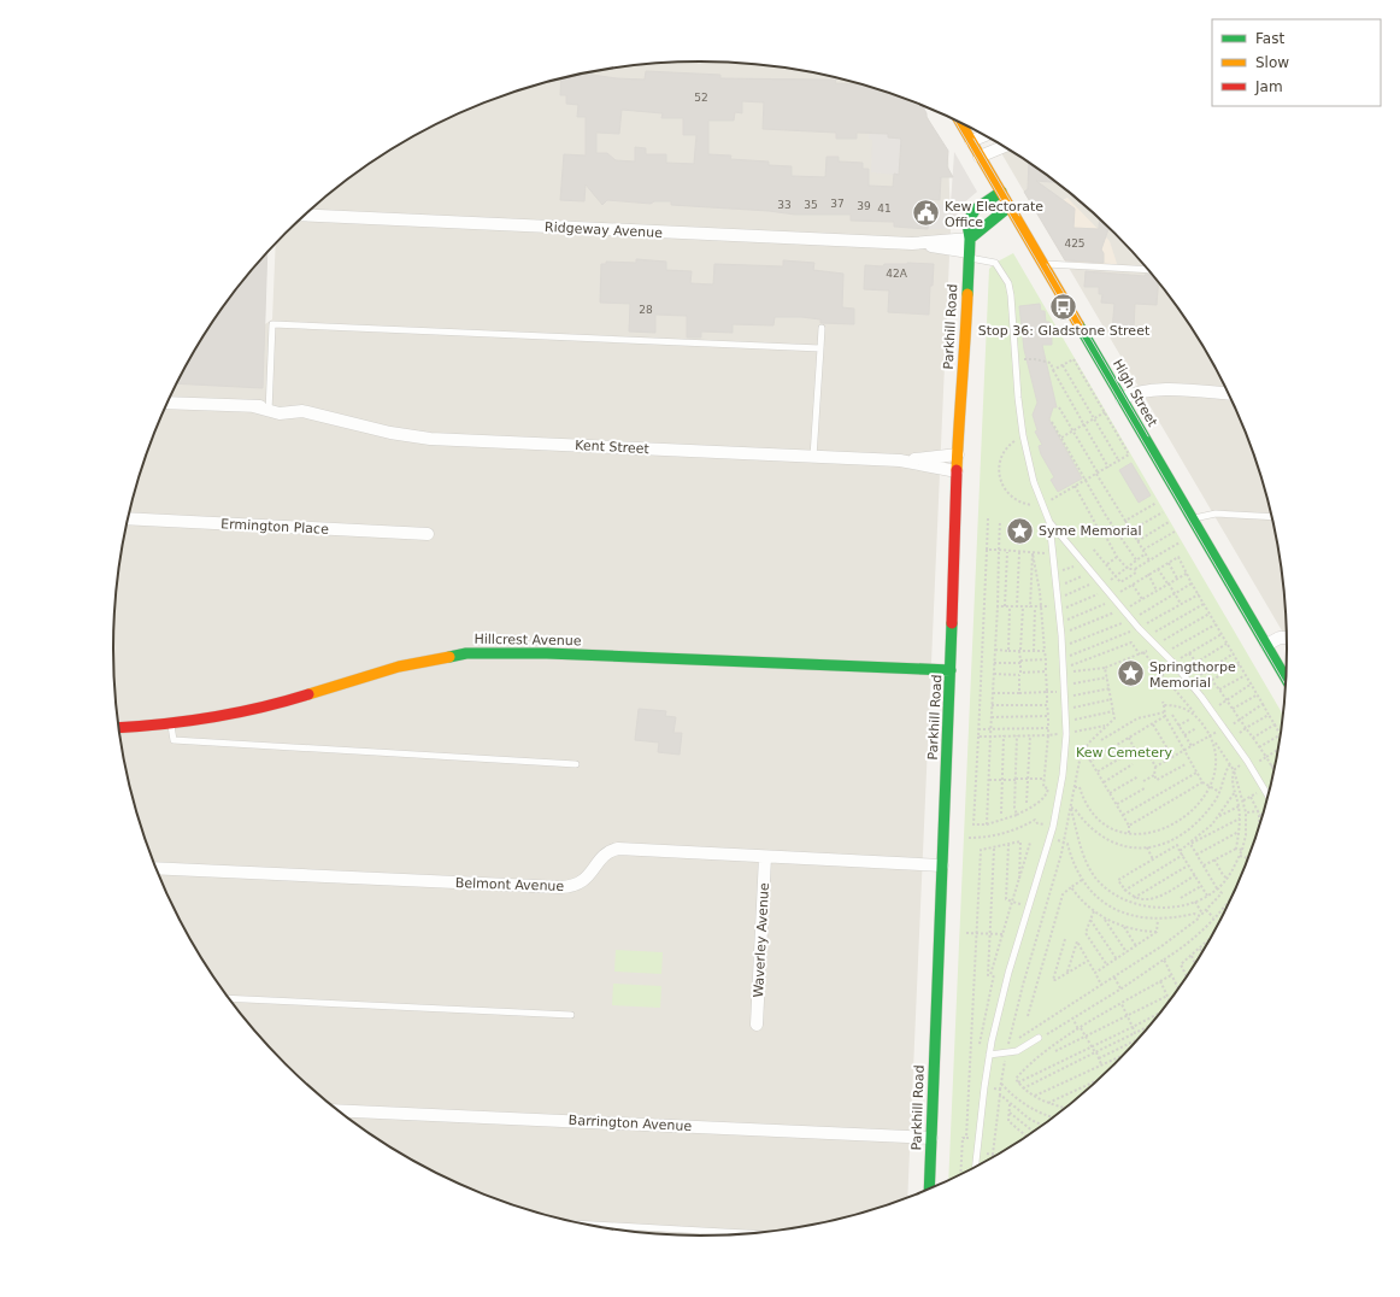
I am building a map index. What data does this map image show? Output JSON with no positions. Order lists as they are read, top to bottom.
{
  "streets": {
    "street": [
      "Ridgeway Avenue",
      "Parkhill Road",
      "High Street",
      "Kent Street",
      "Ermington Place",
      "Hillcrest Avenue",
      "Belmont Avenue",
      "Waverley Avenue",
      "Barrington Avenue"
    ]
  },
  "crossings": [
    ["Ridgeway Avenue", "Parkhill Road"],
    ["Parkhill Road", "High Street"],
    ["Parkhill Road", "Kent Street"],
    ["Parkhill Road", "Hillcrest Avenue"],
    ["Parkhill Road", "Belmont Avenue"],
    ["Parkhill Road", "Barrington Avenue"],
    ["Belmont Avenue", "Waverley Avenue"]
  ],
  "parks": ["Kew Cemetery"],
  "places": {
    "public building": ["Kew Electorate Office"],
    "bus stop": ["Stop 36: Gladstone Street"],
    "place": ["Syme Memorial", "Springthorpe Memorial"]
  },
  "house_numbers": [
    "52",
    "37",
    "33",
    "35",
    "39",
    "41",
    "425",
    "42A",
    "28"
  ],
  "legend": ["Fast", "Slow", "Jam"]
}
